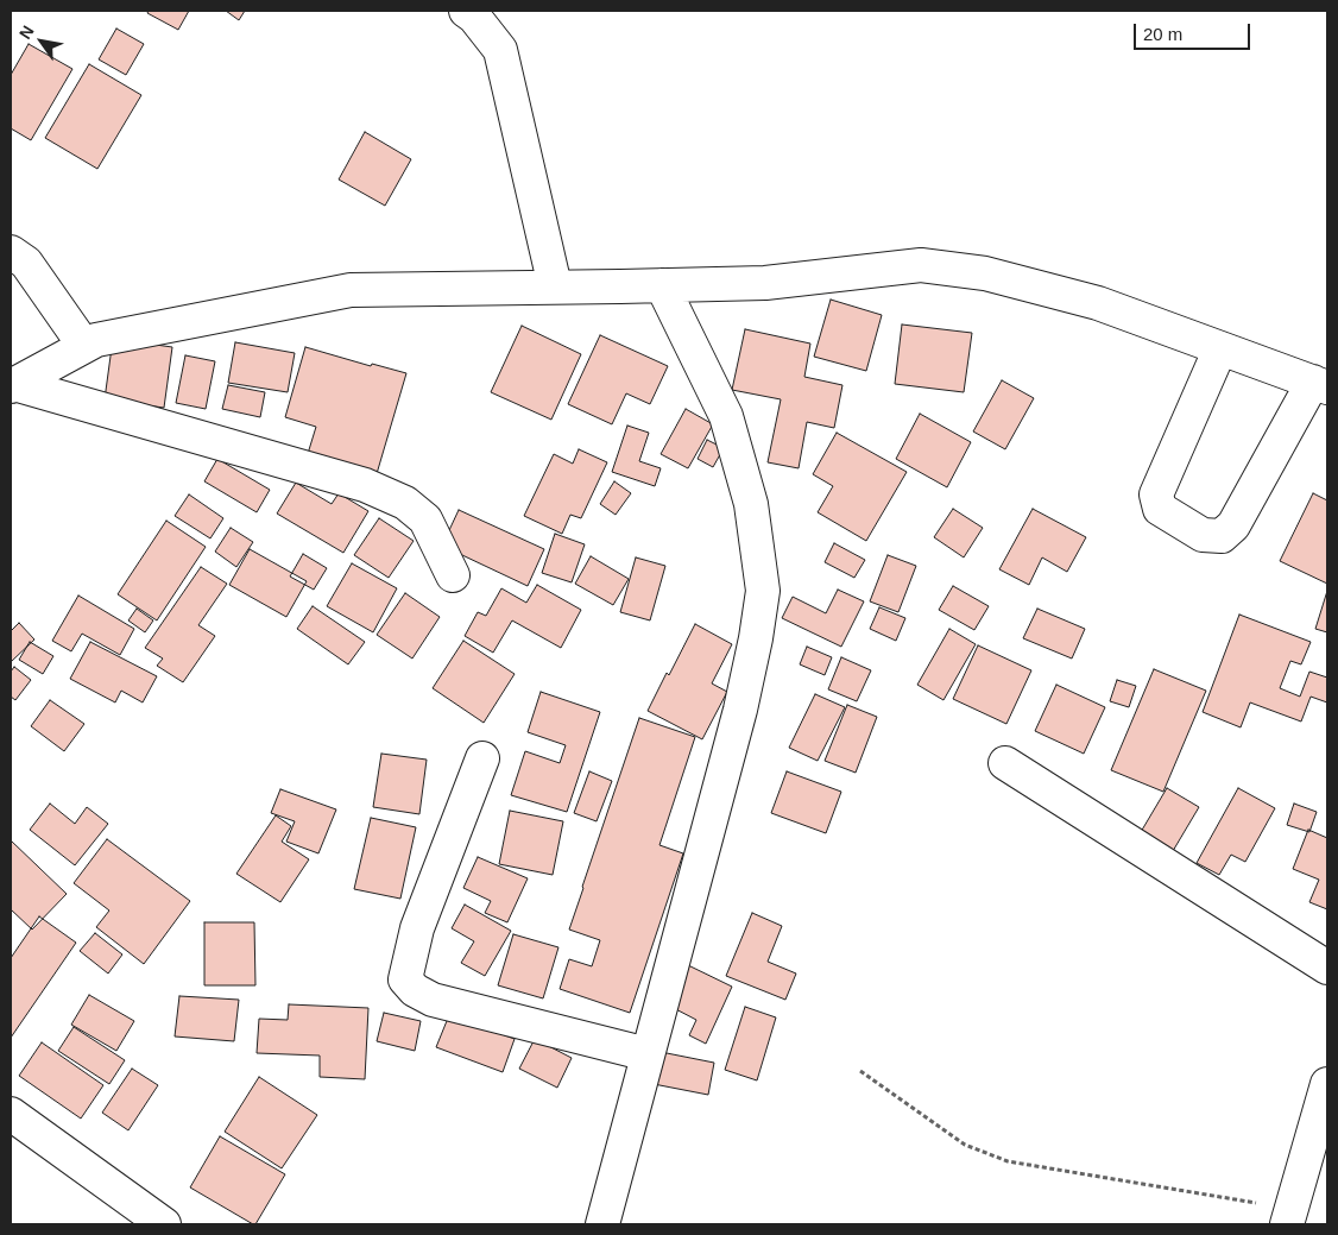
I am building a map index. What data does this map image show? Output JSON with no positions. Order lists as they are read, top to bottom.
{
  "scale_bar": "20 m",
  "north": "top left"
}
